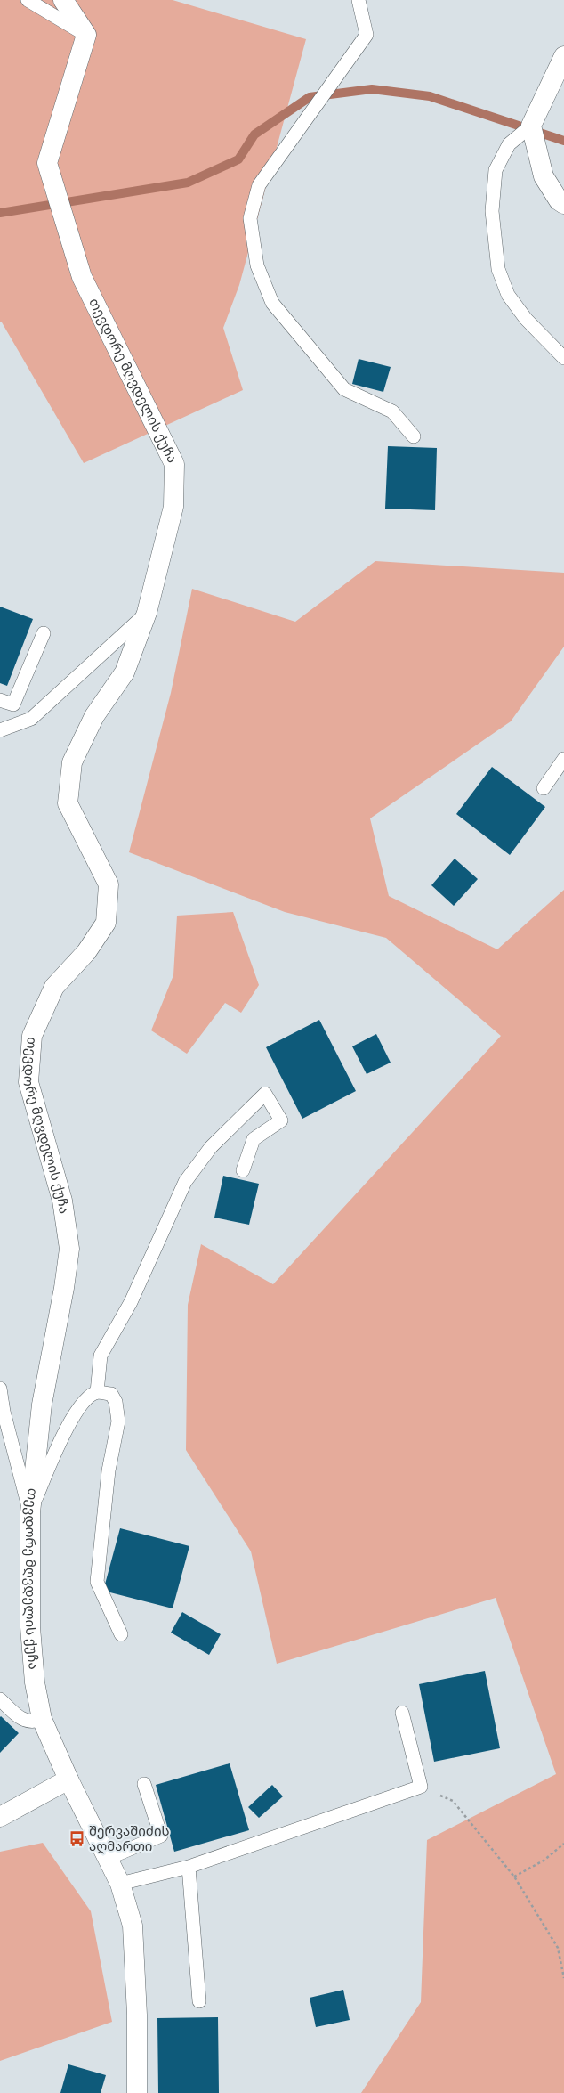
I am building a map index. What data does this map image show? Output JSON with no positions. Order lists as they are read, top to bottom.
{
  "streets": {
    "street": ["თევდორე მღვდელის ქუჩა"]
  },
  "places": {
    "bus stop": ["შერვაშიძის აღმართი"]
  }
}
